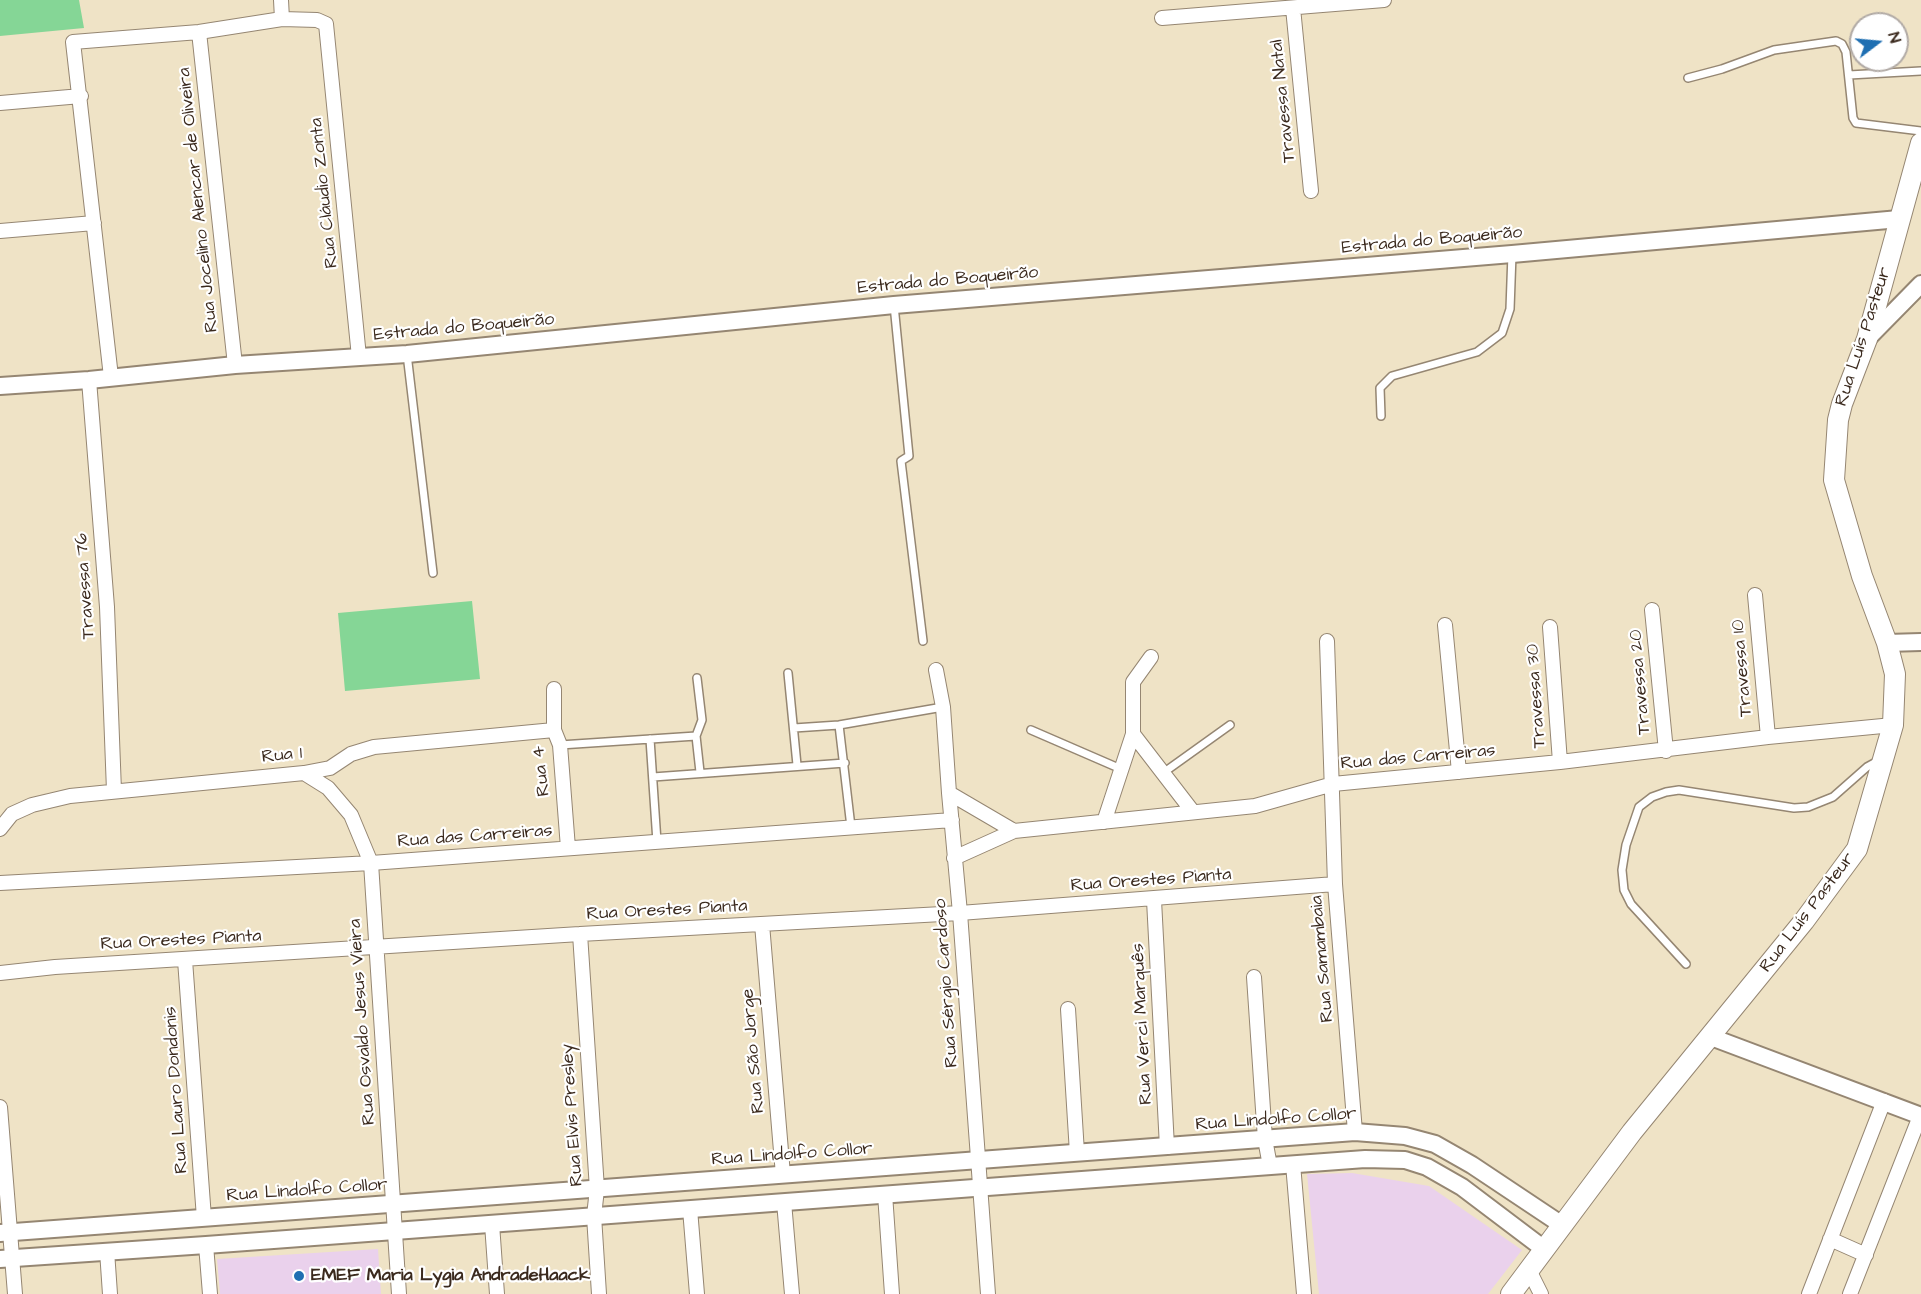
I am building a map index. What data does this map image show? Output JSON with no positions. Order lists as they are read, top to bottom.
{
  "streets": {
    "main road": ["Rua Luís Pasteur"],
    "street": [
      "Travessa Natal",
      "Rua Cláudio Zonta",
      "Rua Jocelino Alencar de Oliveira",
      "Estrada do Boqueirão",
      "Travessa 76",
      "Travessa 10",
      "Travessa 20",
      "Travessa 30",
      "Rua 1",
      "Rua das Carreiras",
      "Rua 4",
      "Rua Orestes Pianta",
      "Rua Samambaia",
      "Rua Sérgio Cardoso",
      "Rua Osvaldo Jesus Vieira",
      "Rua Verci Marquês",
      "Rua São Jorge",
      "Rua Lauro Dondonis",
      "Rua Elvis Presley",
      "Rua Lindolfo Collor"
    ]
  },
  "crossings": [
    ["Rua Cláudio Zonta", "Estrada do Boqueirão"],
    ["Rua Jocelino Alencar de Oliveira", "Estrada do Boqueirão"],
    ["Estrada do Boqueirão", "Rua Luís Pasteur"],
    ["Estrada do Boqueirão", "Travessa 76"],
    ["Rua Luís Pasteur", "Rua das Carreiras"],
    ["Rua Luís Pasteur", "Rua Lindolfo Collor"],
    ["Travessa 76", "Rua 1"],
    ["Travessa 10", "Rua das Carreiras"],
    ["Travessa 20", "Rua das Carreiras"],
    ["Travessa 30", "Rua das Carreiras"],
    ["Rua 1", "Rua 4"],
    ["Rua 1", "Rua Osvaldo Jesus Vieira"],
    ["Rua das Carreiras", "Rua 4"],
    ["Rua das Carreiras", "Rua Samambaia"],
    ["Rua das Carreiras", "Rua Sérgio Cardoso"],
    ["Rua das Carreiras", "Rua Osvaldo Jesus Vieira"],
    ["Rua Orestes Pianta", "Rua Samambaia"],
    ["Rua Orestes Pianta", "Rua Sérgio Cardoso"],
    ["Rua Orestes Pianta", "Rua Osvaldo Jesus Vieira"],
    ["Rua Orestes Pianta", "Rua Verci Marquês"],
    ["Rua Orestes Pianta", "Rua São Jorge"],
    ["Rua Orestes Pianta", "Rua Lauro Dondonis"],
    ["Rua Orestes Pianta", "Rua Elvis Presley"],
    ["Rua Samambaia", "Rua Lindolfo Collor"],
    ["Rua Sérgio Cardoso", "Rua Lindolfo Collor"],
    ["Rua Osvaldo Jesus Vieira", "Rua Lindolfo Collor"],
    ["Rua Verci Marquês", "Rua Lindolfo Collor"],
    ["Rua São Jorge", "Rua Lindolfo Collor"],
    ["Rua Lauro Dondonis", "Rua Lindolfo Collor"],
    ["Rua Elvis Presley", "Rua Lindolfo Collor"]
  ],
  "places": ["EMEF Maria Lygia AndradeHaack"],
  "north": "right"
}
